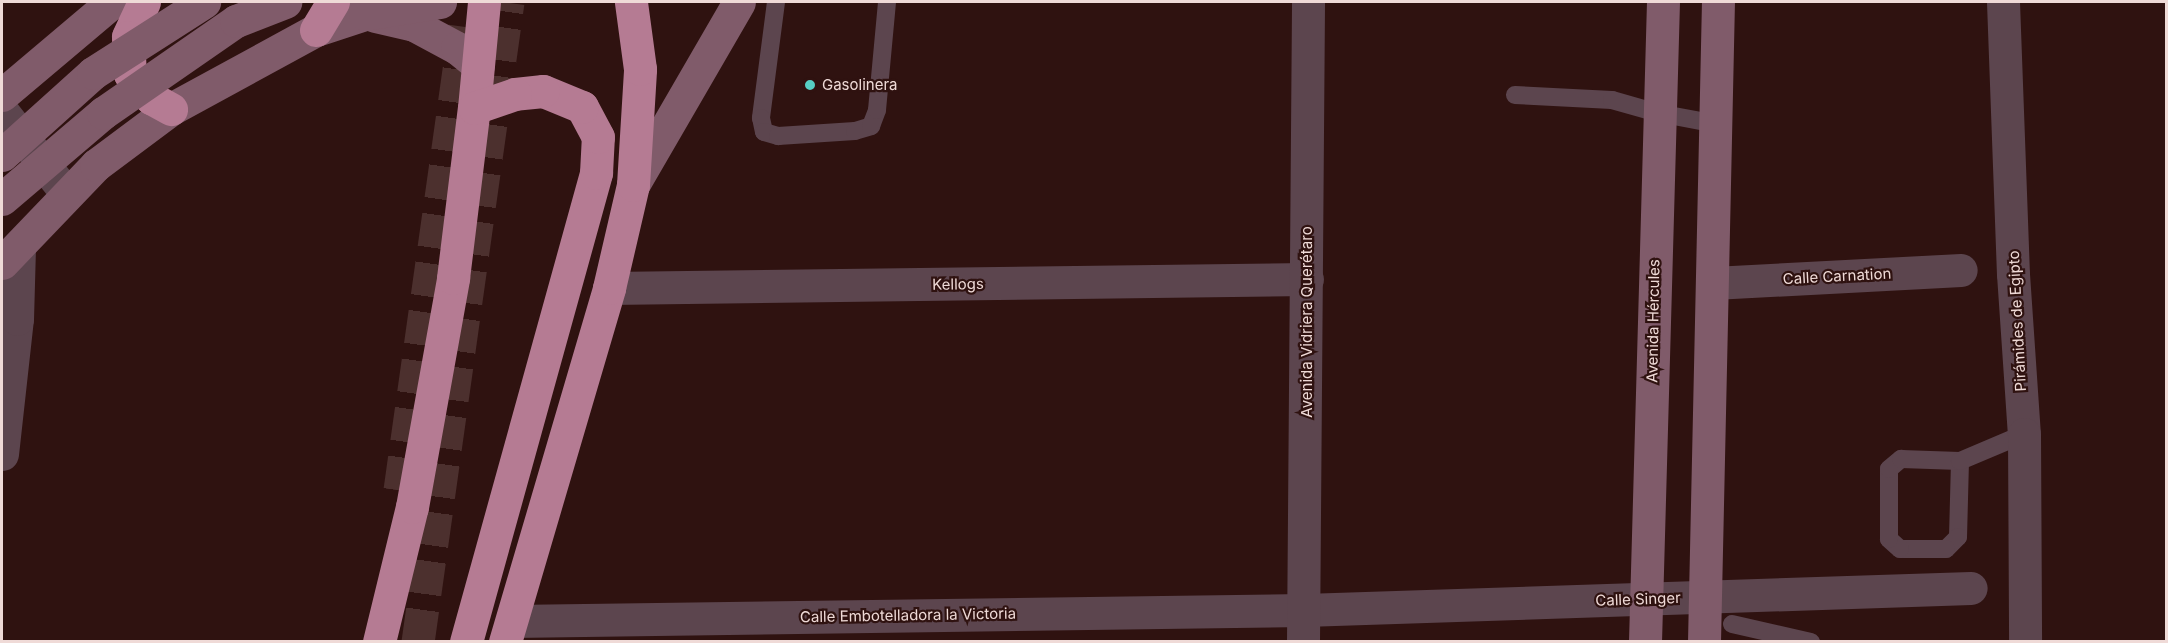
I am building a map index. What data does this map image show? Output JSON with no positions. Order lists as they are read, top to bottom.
{
  "streets": {
    "street": [
      "Calle Carnation",
      "Kellogs",
      "Avenida Hércules",
      "Pirámides de Egipto",
      "Avenida Vidriera Querétaro",
      "Calle Singer",
      "Calle Embotelladora la Victoria"
    ]
  },
  "crossings": [
    ["Kellogs", "Avenida Vidriera Querétaro"],
    ["Avenida Hércules", "Calle Singer"],
    ["Avenida Vidriera Querétaro", "Calle Singer"],
    ["Avenida Vidriera Querétaro", "Calle Embotelladora la Victoria"],
    ["Calle Singer", "Calle Embotelladora la Victoria"]
  ],
  "places": ["Gasolinera"]
}
